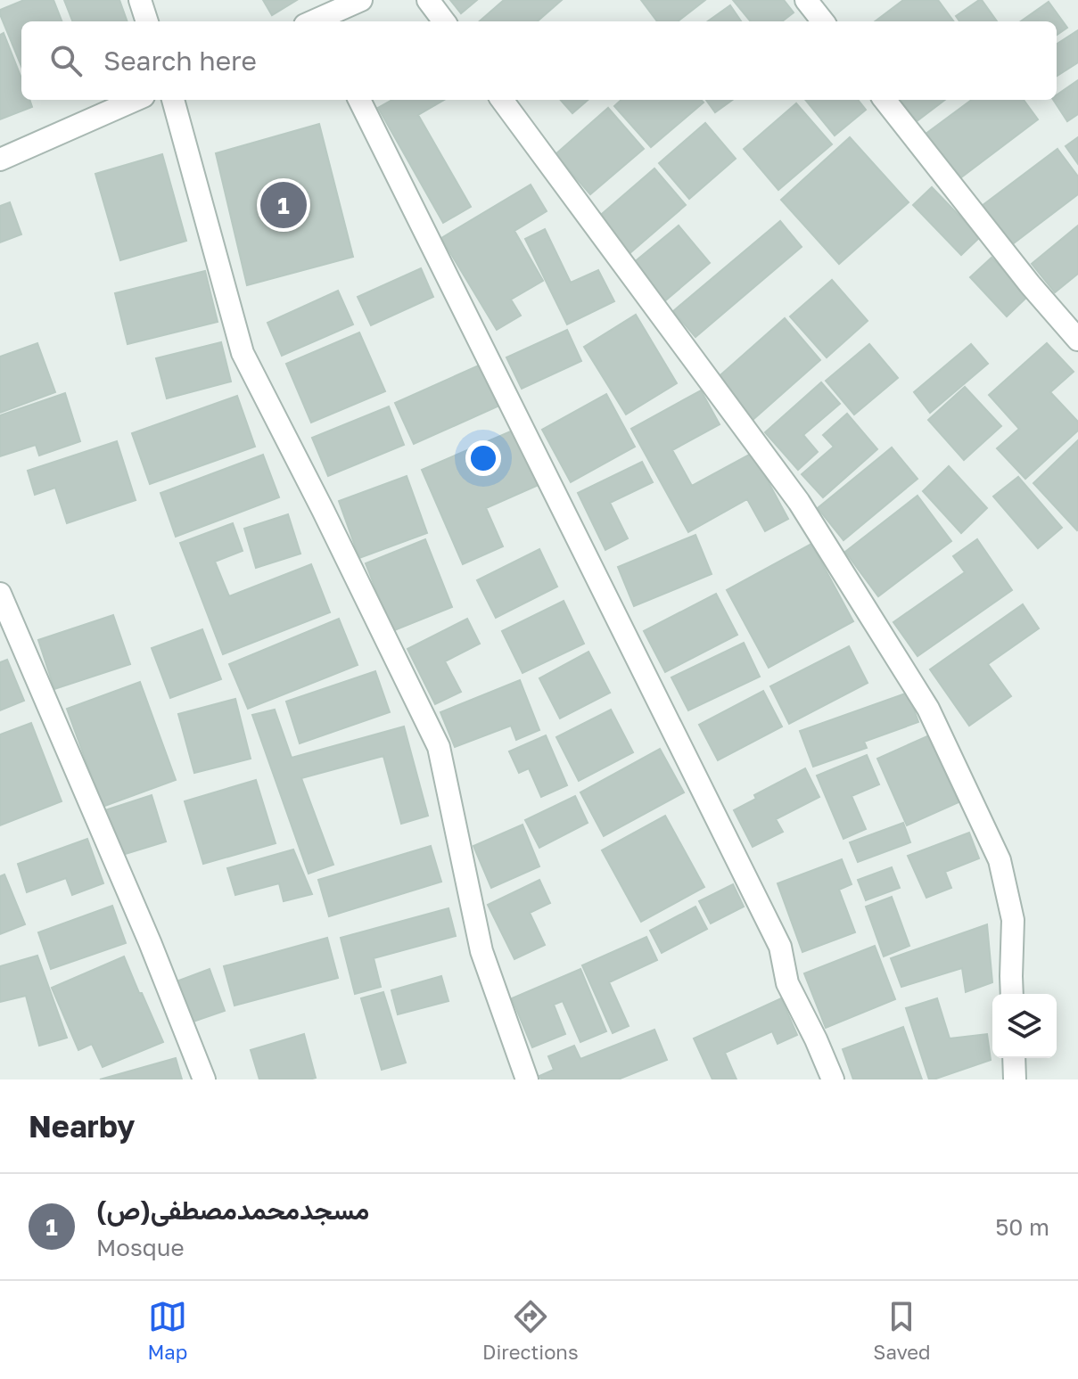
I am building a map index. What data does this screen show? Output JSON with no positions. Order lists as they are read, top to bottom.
{
  "page": {
    "search": "Search here",
    "pins": "1",
    "heading": "Nearby",
    "list": [
      {
        "mark": "1",
        "name": "مسجدمحمدمصطفی(ص)",
        "note": "Mosque",
        "value": "50 m"
      }
    ],
    "nav": ["Map", "Directions", "Saved"]
  }
}
